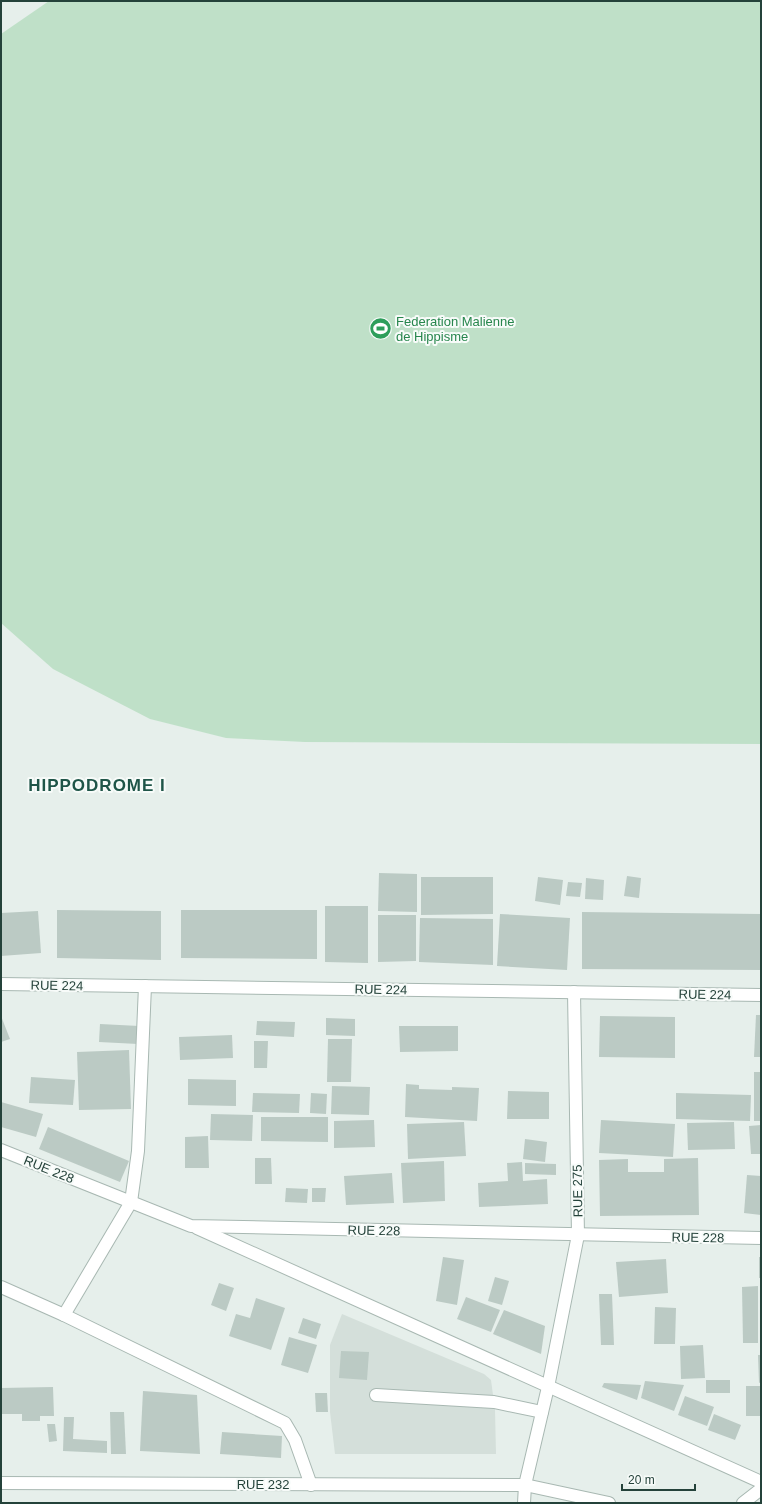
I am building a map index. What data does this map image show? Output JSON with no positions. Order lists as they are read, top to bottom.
{
  "streets": {
    "street": [
      "RUE 224",
      "RUE 228",
      "RUE 275",
      "RUE 232"
    ]
  },
  "crossings": [
    ["RUE 224", "RUE 275"],
    ["RUE 228", "RUE 275"],
    ["RUE 275", "RUE 232"]
  ],
  "districts": ["HIPPODROME I"],
  "places": {
    "sports": ["Federation Malienne de Hippisme"]
  },
  "scale_bar": "20 m"
}
